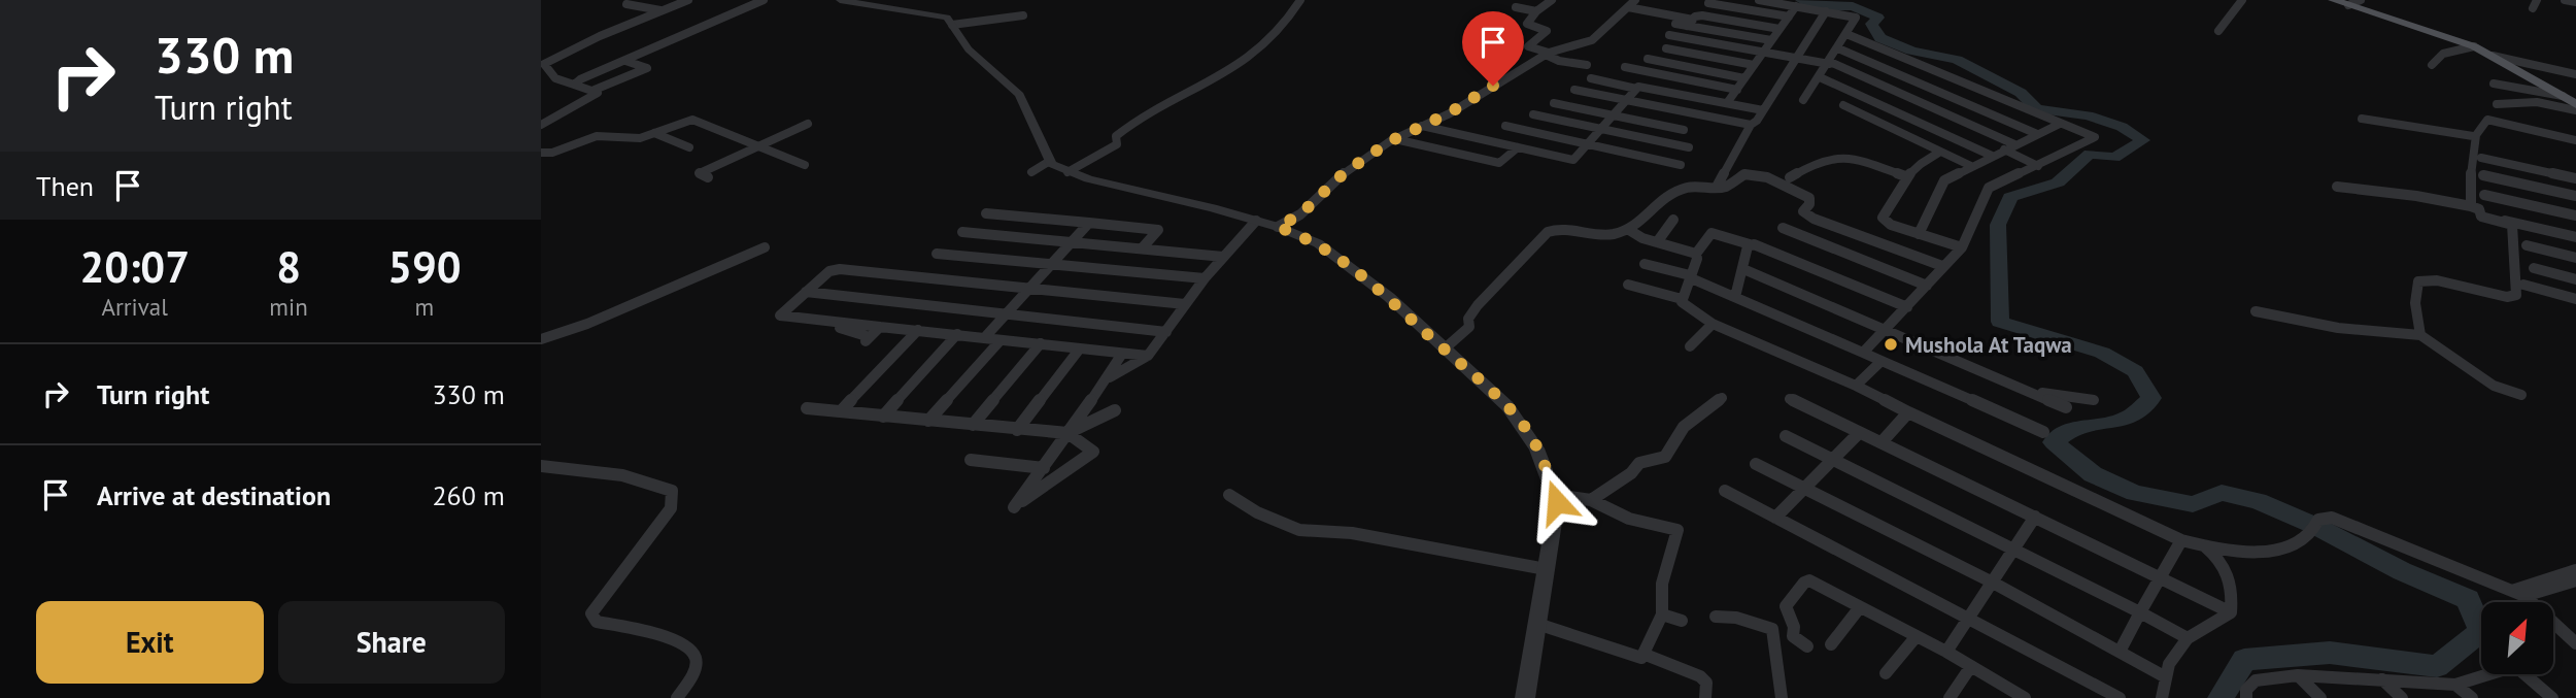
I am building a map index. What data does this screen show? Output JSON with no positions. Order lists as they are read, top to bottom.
{
  "places": ["Mushola At Taqwa"],
  "north": "top right",
  "page": {
    "turn": ["330 m", "Turn right"],
    "then": "Then",
    "eta": [
      "20:07",
      "Arrival",
      "8",
      "min",
      "590",
      "m"
    ],
    "list": [
      {
        "name": "Turn right",
        "value": "330 m"
      },
      {
        "name": "Arrive at destination",
        "value": "260 m"
      }
    ],
    "buttons": ["Exit", "Share"]
  }
}
